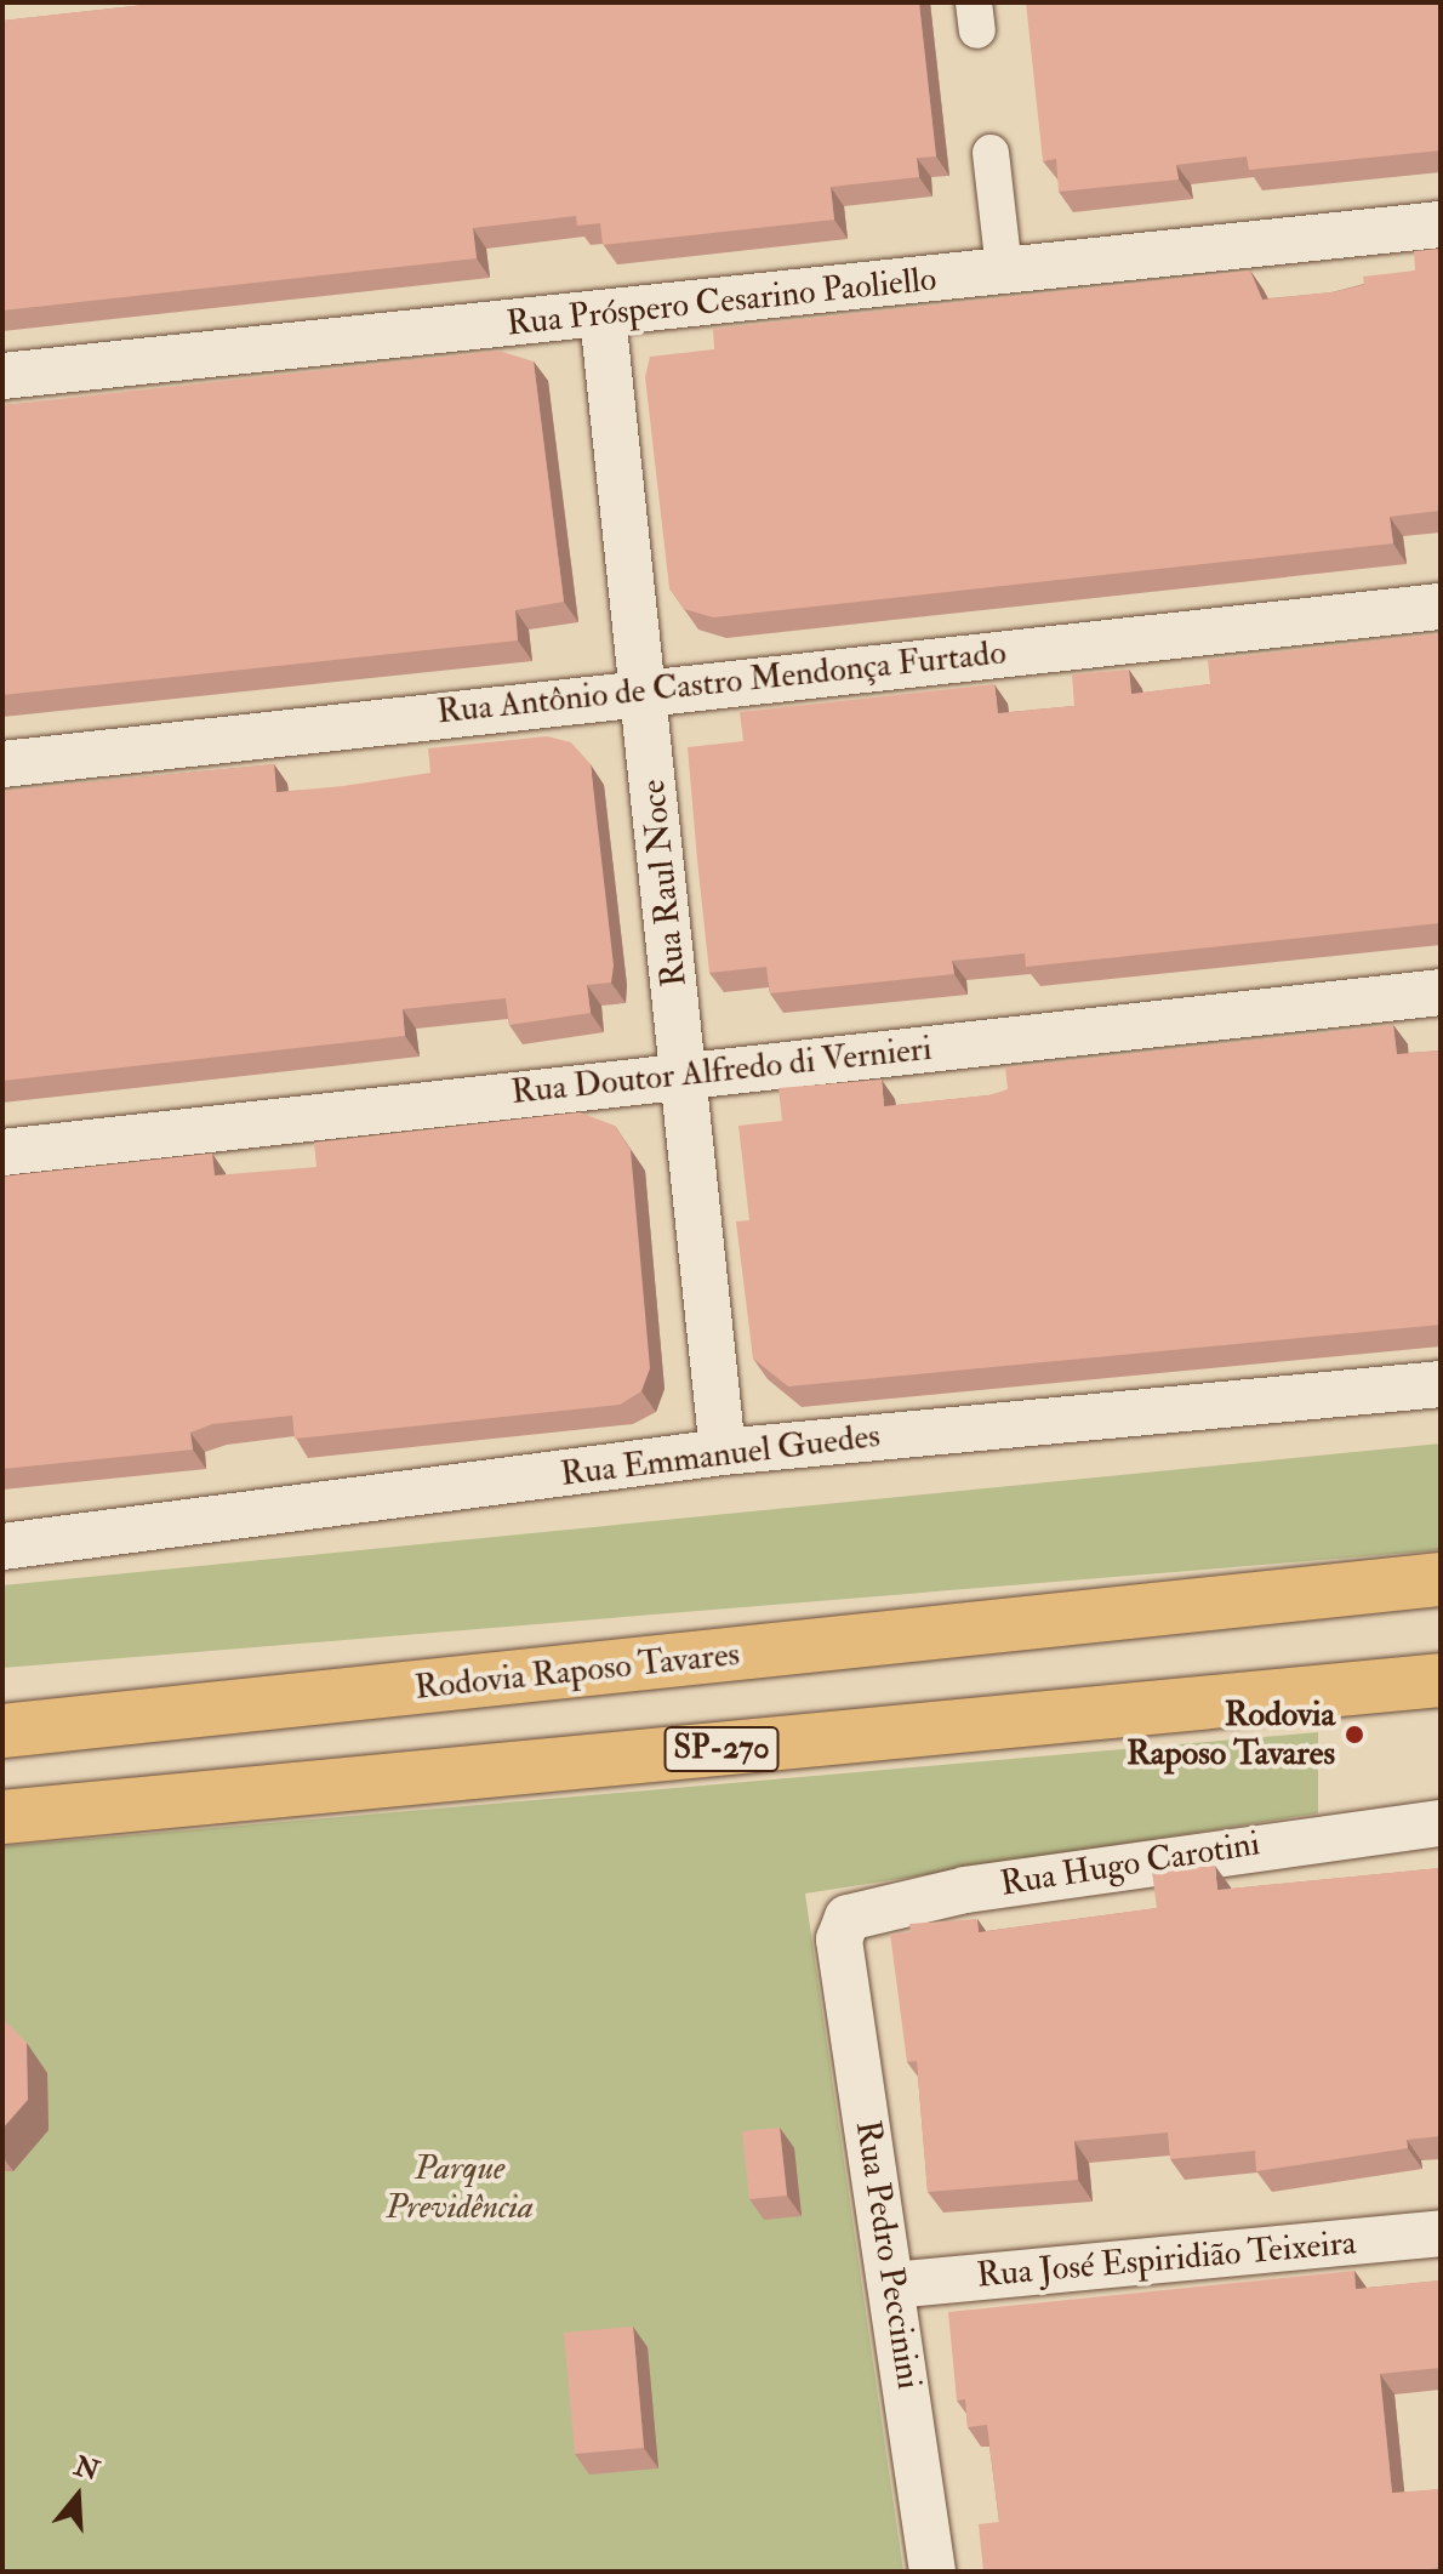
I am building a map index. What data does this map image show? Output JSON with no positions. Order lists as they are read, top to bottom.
{
  "streets": {
    "highway": ["Rodovia Raposo Tavares", "SP-270"],
    "street": [
      "Rua Próspero Cesarino Paoliello",
      "Rua Antônio de Castro Mendonça Furtado",
      "Rua Raul Noce",
      "Rua Doutor Alfredo di Vernieri",
      "Rua Emmanuel Guedes",
      "Rua Hugo Carotini",
      "Rua Pedro Peccinini",
      "Rua José Espiridião Teixeira"
    ]
  },
  "crossings": [
    ["Rua Próspero Cesarino Paoliello", "Rua Raul Noce"],
    ["Rua Antônio de Castro Mendonça Furtado", "Rua Raul Noce"],
    ["Rua Raul Noce", "Rua Doutor Alfredo di Vernieri"],
    ["Rua Raul Noce", "Rua Emmanuel Guedes"],
    ["Rua Hugo Carotini", "Rua Pedro Peccinini"],
    ["Rua Pedro Peccinini", "Rua José Espiridião Teixeira"]
  ],
  "parks": ["Parque Previdência"],
  "places": ["Rodovia Raposo Tavares"],
  "north": "top"
}
